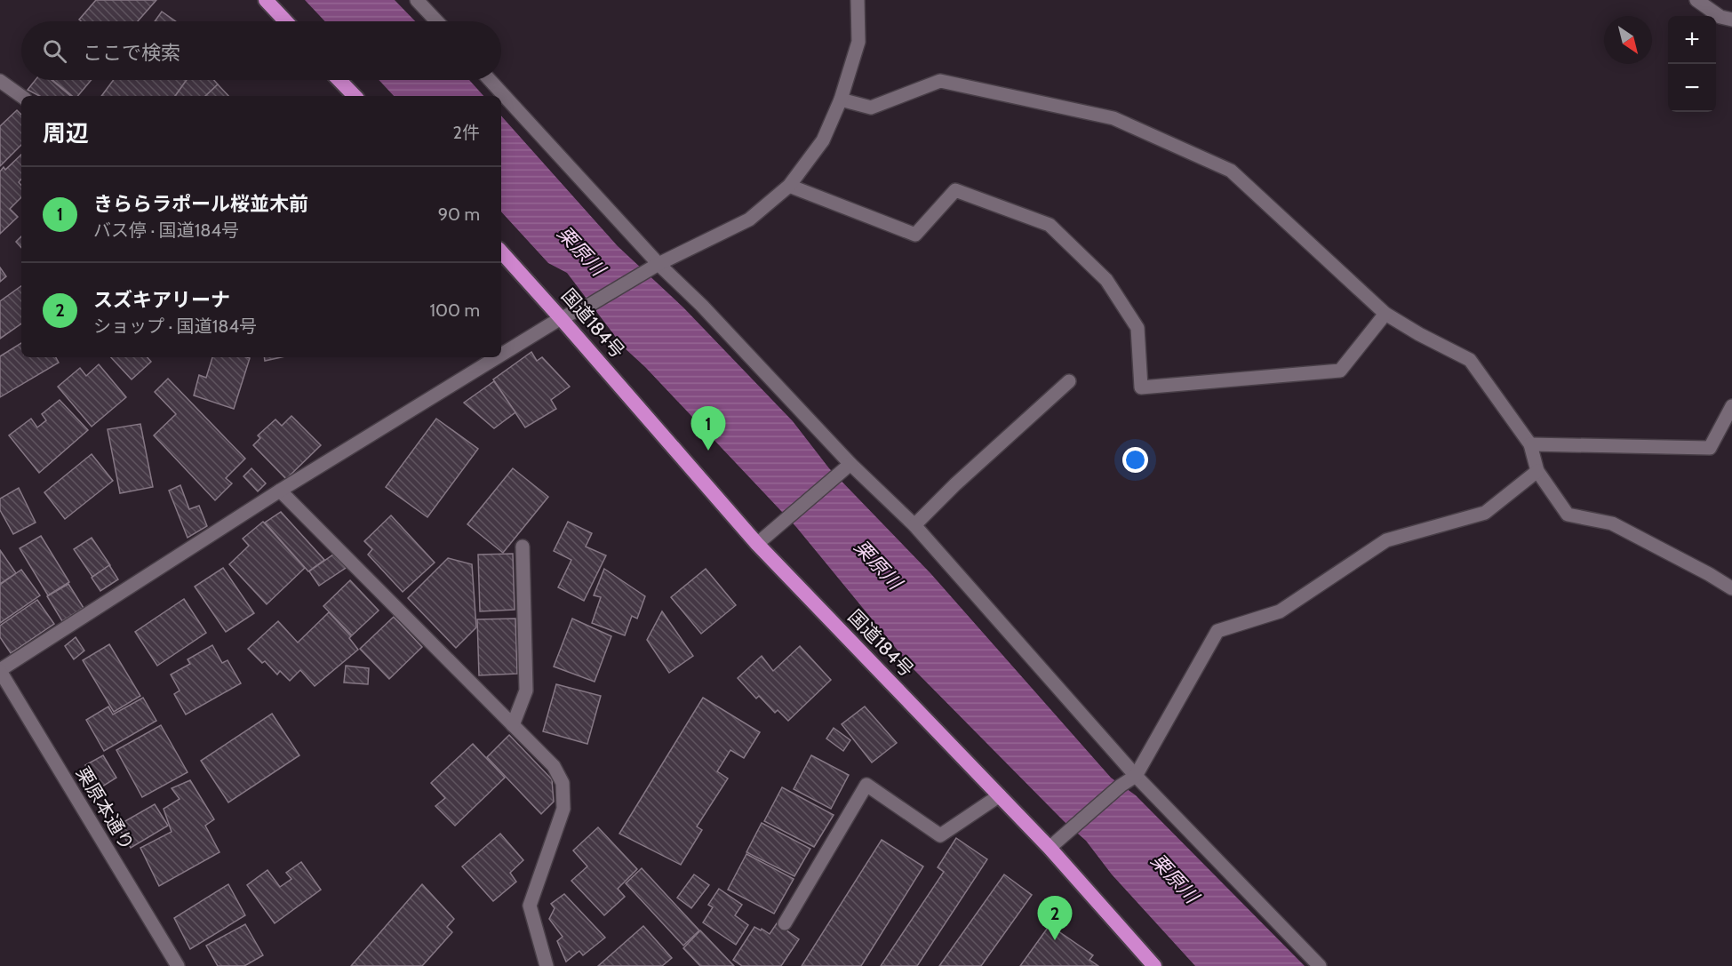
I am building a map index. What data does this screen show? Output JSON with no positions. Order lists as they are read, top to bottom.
{
  "streets": {
    "highway": ["国道184号"],
    "street": ["栗原本通り"]
  },
  "water": ["栗原川"],
  "north": "bottom right",
  "page": {
    "map_buttons": ["+", "−"],
    "search": "ここで検索",
    "heading": ["周辺", "2件"],
    "list": [
      {
        "mark": "1",
        "name": "きららラポール桜並木前",
        "note": "バス停 · 国道184号",
        "value": "90 m"
      },
      {
        "mark": "2",
        "name": "スズキアリーナ",
        "note": "ショップ · 国道184号",
        "value": "100 m"
      }
    ],
    "pins": ["1", "2"]
  }
}
